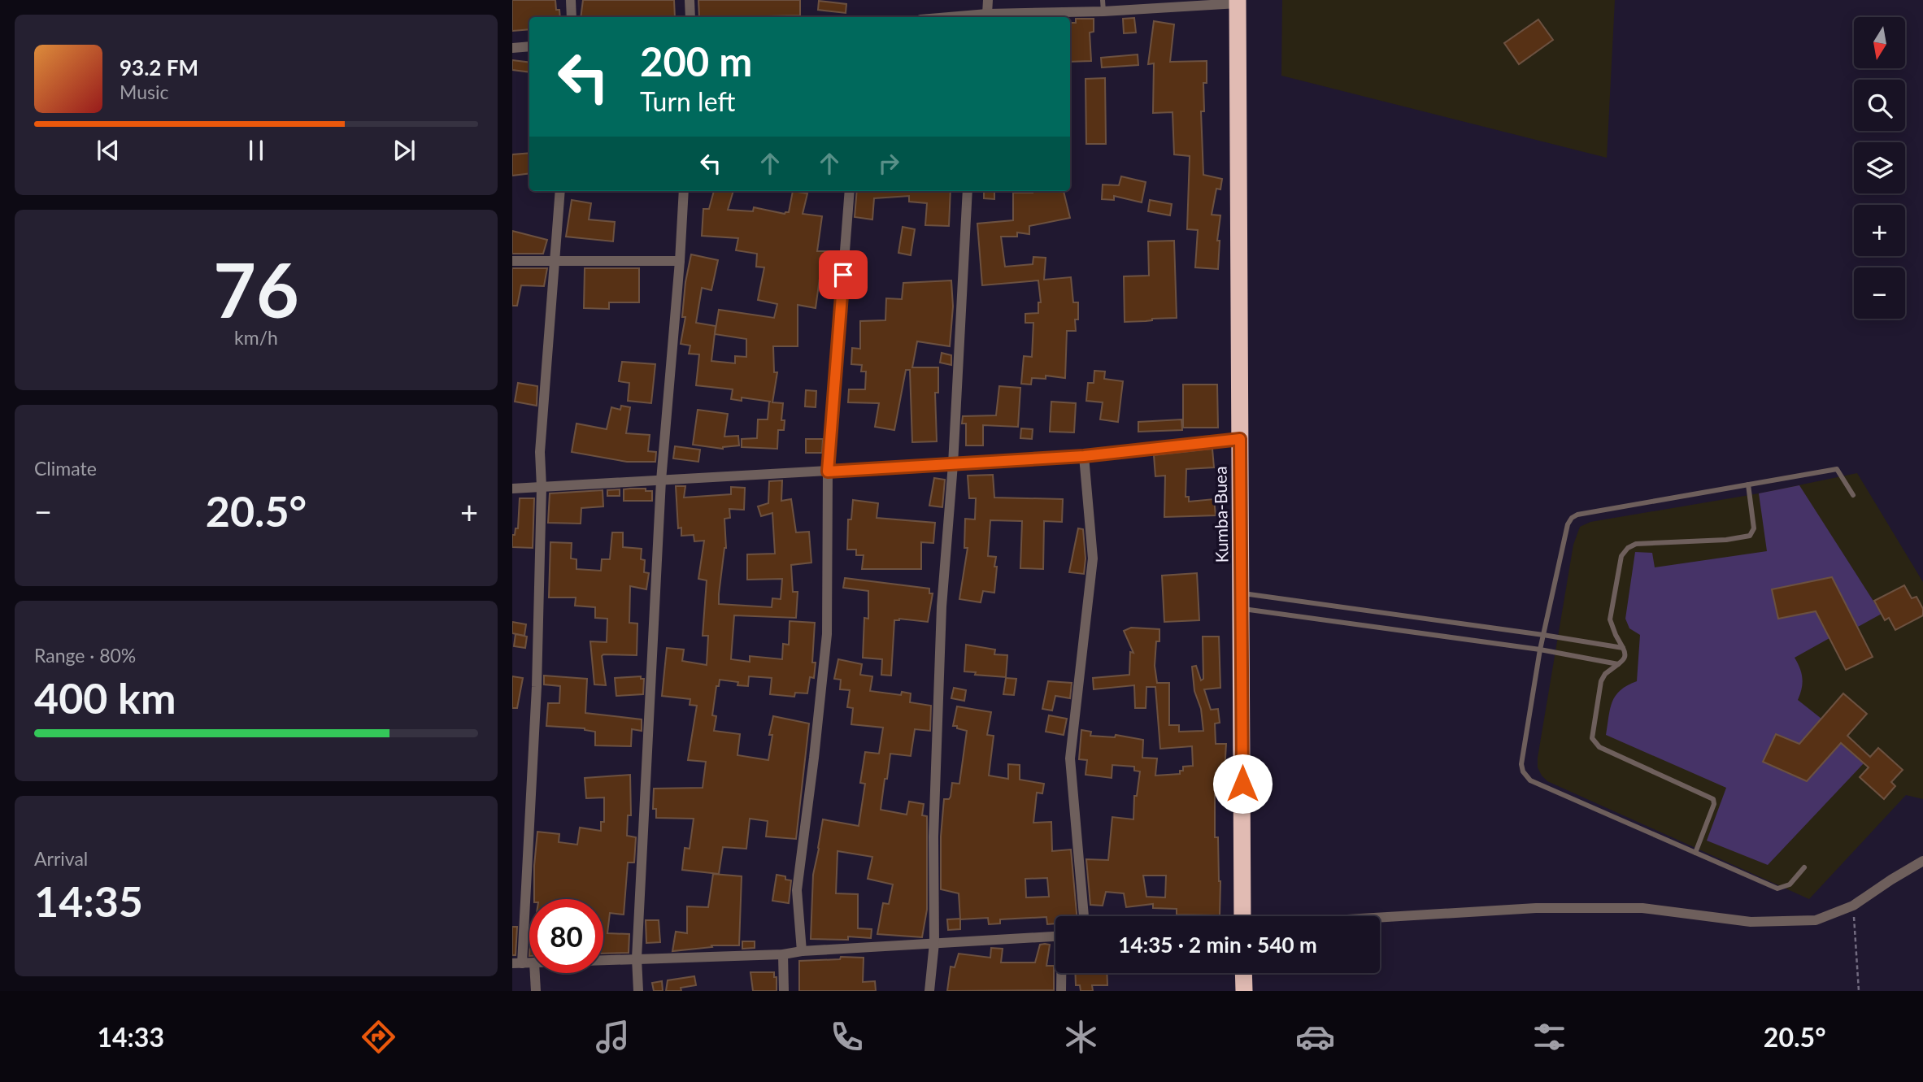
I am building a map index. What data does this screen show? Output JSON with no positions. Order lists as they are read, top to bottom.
{
  "streets": {
    "highway": ["Kumba-Buea"]
  },
  "north": "bottom",
  "page": {
    "map_buttons": ["+", "−"],
    "turn": ["200 m", "Turn left"],
    "song": ["93.2 FM", "Music"],
    "tile": [
      ["76", "km/h"],
      "Climate",
      ["Range · 80%", "400 km"],
      ["Arrival", "14:35"]
    ],
    "heat": ["−", "20.5°", "+"],
    "limit": "80",
    "trip": "14:35 · 2 min · 540 m",
    "tabs": ["14:33", "20.5°"]
  }
}
